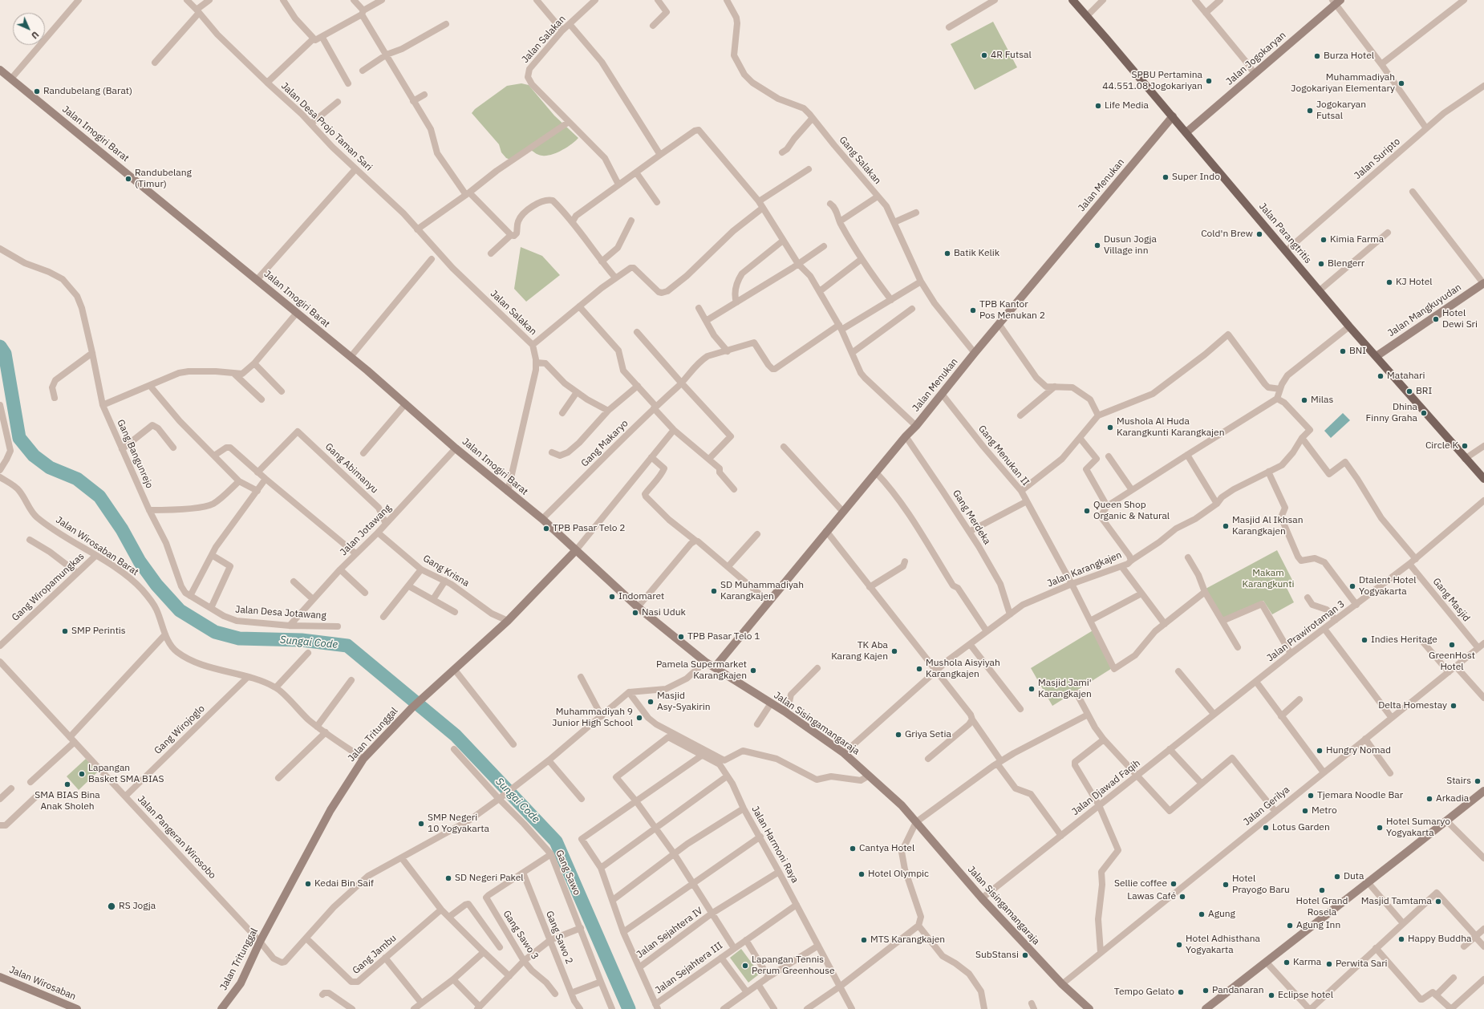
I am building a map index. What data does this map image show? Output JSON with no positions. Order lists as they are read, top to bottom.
{
  "streets": {
    "main road": [
      "Jalan Jogokaryan",
      "Jalan Imogiri Barat",
      "Jalan Menukan",
      "Jalan Parangtritis",
      "Jalan Mangkuyudan",
      "Jalan Sisingamangaraja",
      "Jalan Tritunggal",
      "Jalan Wirosaban"
    ],
    "street": [
      "Jalan Salakan",
      "Jalan Desa Projo Taman Sari",
      "Jalan Suripto",
      "Gang Salakan",
      "Gang Makaryo",
      "Gang Bangunrejo",
      "Gang Menukan II",
      "Gang Abimanyu",
      "Gang Merdeka",
      "Jalan Jotawang",
      "Jalan Wirosaban Barat",
      "Jalan Karangkajen",
      "Gang Krisna",
      "Gang Wiropamungkas",
      "Gang Masjid",
      "Jalan Desa Jotawang",
      "Jalan Prawirotaman 3",
      "Gang Wirojoglo",
      "Jalan Djawad Faqih",
      "Jalan Gerilya",
      "Jalan Pangeran Wirosobo",
      "Jalan Harmoni Raya",
      "Gang Sawo",
      "Jalan Sejahtera IV",
      "Gang Sawo 3",
      "Gang Sawo 2",
      "Gang Jambu",
      "Jalan Sejahtera III"
    ]
  },
  "crossings": [
    ["Jalan Salakan", "Jalan Desa Projo Taman Sari"],
    ["Jalan Salakan", "Jalan Imogiri Barat"],
    ["Jalan Jogokaryan", "Jalan Parangtritis"],
    ["Jalan Imogiri Barat", "Gang Makaryo"],
    ["Jalan Imogiri Barat", "Jalan Jotawang"],
    ["Jalan Imogiri Barat", "Jalan Sisingamangaraja"],
    ["Jalan Imogiri Barat", "Jalan Tritunggal"],
    ["Jalan Suripto", "Jalan Parangtritis"],
    ["Gang Salakan", "Jalan Menukan"],
    ["Jalan Menukan", "Jalan Parangtritis"],
    ["Jalan Menukan", "Gang Menukan II"],
    ["Jalan Menukan", "Gang Merdeka"],
    ["Jalan Menukan", "Jalan Sisingamangaraja"],
    ["Jalan Parangtritis", "Jalan Mangkuyudan"],
    ["Gang Bangunrejo", "Jalan Desa Jotawang"],
    ["Gang Menukan II", "Jalan Karangkajen"],
    ["Gang Abimanyu", "Jalan Jotawang"],
    ["Gang Merdeka", "Jalan Karangkajen"],
    ["Jalan Jotawang", "Gang Krisna"],
    ["Jalan Jotawang", "Jalan Desa Jotawang"],
    ["Jalan Wirosaban Barat", "Gang Wiropamungkas"],
    ["Jalan Wirosaban Barat", "Gang Wirojoglo"],
    ["Jalan Wirosaban Barat", "Jalan Tritunggal"],
    ["Jalan Karangkajen", "Jalan Sisingamangaraja"],
    ["Gang Krisna", "Jalan Tritunggal"],
    ["Gang Masjid", "Jalan Prawirotaman 3"],
    ["Gang Masjid", "Jalan Gerilya"],
    ["Jalan Prawirotaman 3", "Jalan Djawad Faqih"],
    ["Jalan Sisingamangaraja", "Jalan Tritunggal"],
    ["Jalan Sisingamangaraja", "Jalan Djawad Faqih"],
    ["Jalan Sisingamangaraja", "Jalan Gerilya"],
    ["Gang Wirojoglo", "Jalan Pangeran Wirosobo"],
    ["Jalan Tritunggal", "Jalan Pangeran Wirosobo"],
    ["Jalan Pangeran Wirosobo", "Gang Jambu"],
    ["Jalan Harmoni Raya", "Jalan Sejahtera IV"],
    ["Jalan Harmoni Raya", "Jalan Sejahtera III"],
    ["Gang Sawo 3", "Gang Sawo 2"]
  ],
  "water": ["Sungai Code"],
  "parks": ["Makam Karangkunti"],
  "places": [
    "4R Futsal",
    "Burza Hotel",
    "SPBU Pertamina 44.551.08 Jogokariyan",
    "Muhammadiyah Jogokariyan Elementary",
    "Randubelang (Barat)",
    "Life Media",
    "Jogokaryan Futsal",
    "Super Indo",
    "Randubelang (Timur)",
    "Cold'n Brew",
    "Kimia Farma",
    "Dusun Jogja Village inn",
    "Batik Kelik",
    "Blengerr",
    "KJ Hotel",
    "TPB Kantor Pos Menukan 2",
    "Hotel Dewi Sri",
    "BNI",
    "Matahari",
    "BRI",
    "Milas",
    "Dhina Finny Graha",
    "Mushola Al Huda Karangkunti Karangkajen",
    "Circle K",
    "Queen Shop Organic & Natural",
    "Masjid Al Ikhsan Karangkajen",
    "TPB Pasar Telo 2",
    "Dtalent Hotel Yogyakarta",
    "SD Muhammadiyah Karangkajen",
    "Indomaret",
    "Nasi Uduk",
    "SMP Perintis",
    "TPB Pasar Telo 1",
    "Indies Heritage",
    "GreenHost Hotel",
    "TK Aba Karang Kajen",
    "Mushola Aisyiyah Karangkajen",
    "Pamela Supermarket Karangkajen",
    "Masjid Jami' Karangkajen",
    "Masjid Asy-Syakirin",
    "Delta Homestay",
    "Muhammadiyah 9 Junior High School",
    "Griya Setia",
    "Hungry Nomad",
    "Lapangan Basket SMA BIAS",
    "Stairs",
    "SMA BIAS Bina Anak Sholeh",
    "Tjemara Noodle Bar",
    "Arkadia",
    "Metro",
    "SMP Negeri 10 Yogyakarta",
    "Lotus Garden",
    "Hotel Sumaryo Yogyakarta",
    "Cantya Hotel",
    "Hotel Olympic",
    "Duta",
    "SD Negeri Pakel",
    "Kedai Bin Saif",
    "Sellie coffee",
    "Hotel Prayogo Baru",
    "Hotel Grand Rosela",
    "Lawas Café",
    "Masjid Tamtama",
    "RS Jogja",
    "Agung",
    "Agung Inn",
    "Happy Buddha",
    "MTS Karangkajen",
    "Hotel Adhisthana Yogyakarta",
    "SubStansi",
    "Karma",
    "Perwita Sari",
    "Lapangan Tennis Perum Greenhouse",
    "Pandanaran",
    "Tempo Gelato",
    "Eclipse hotel"
  ],
  "north": "bottom right"
}
